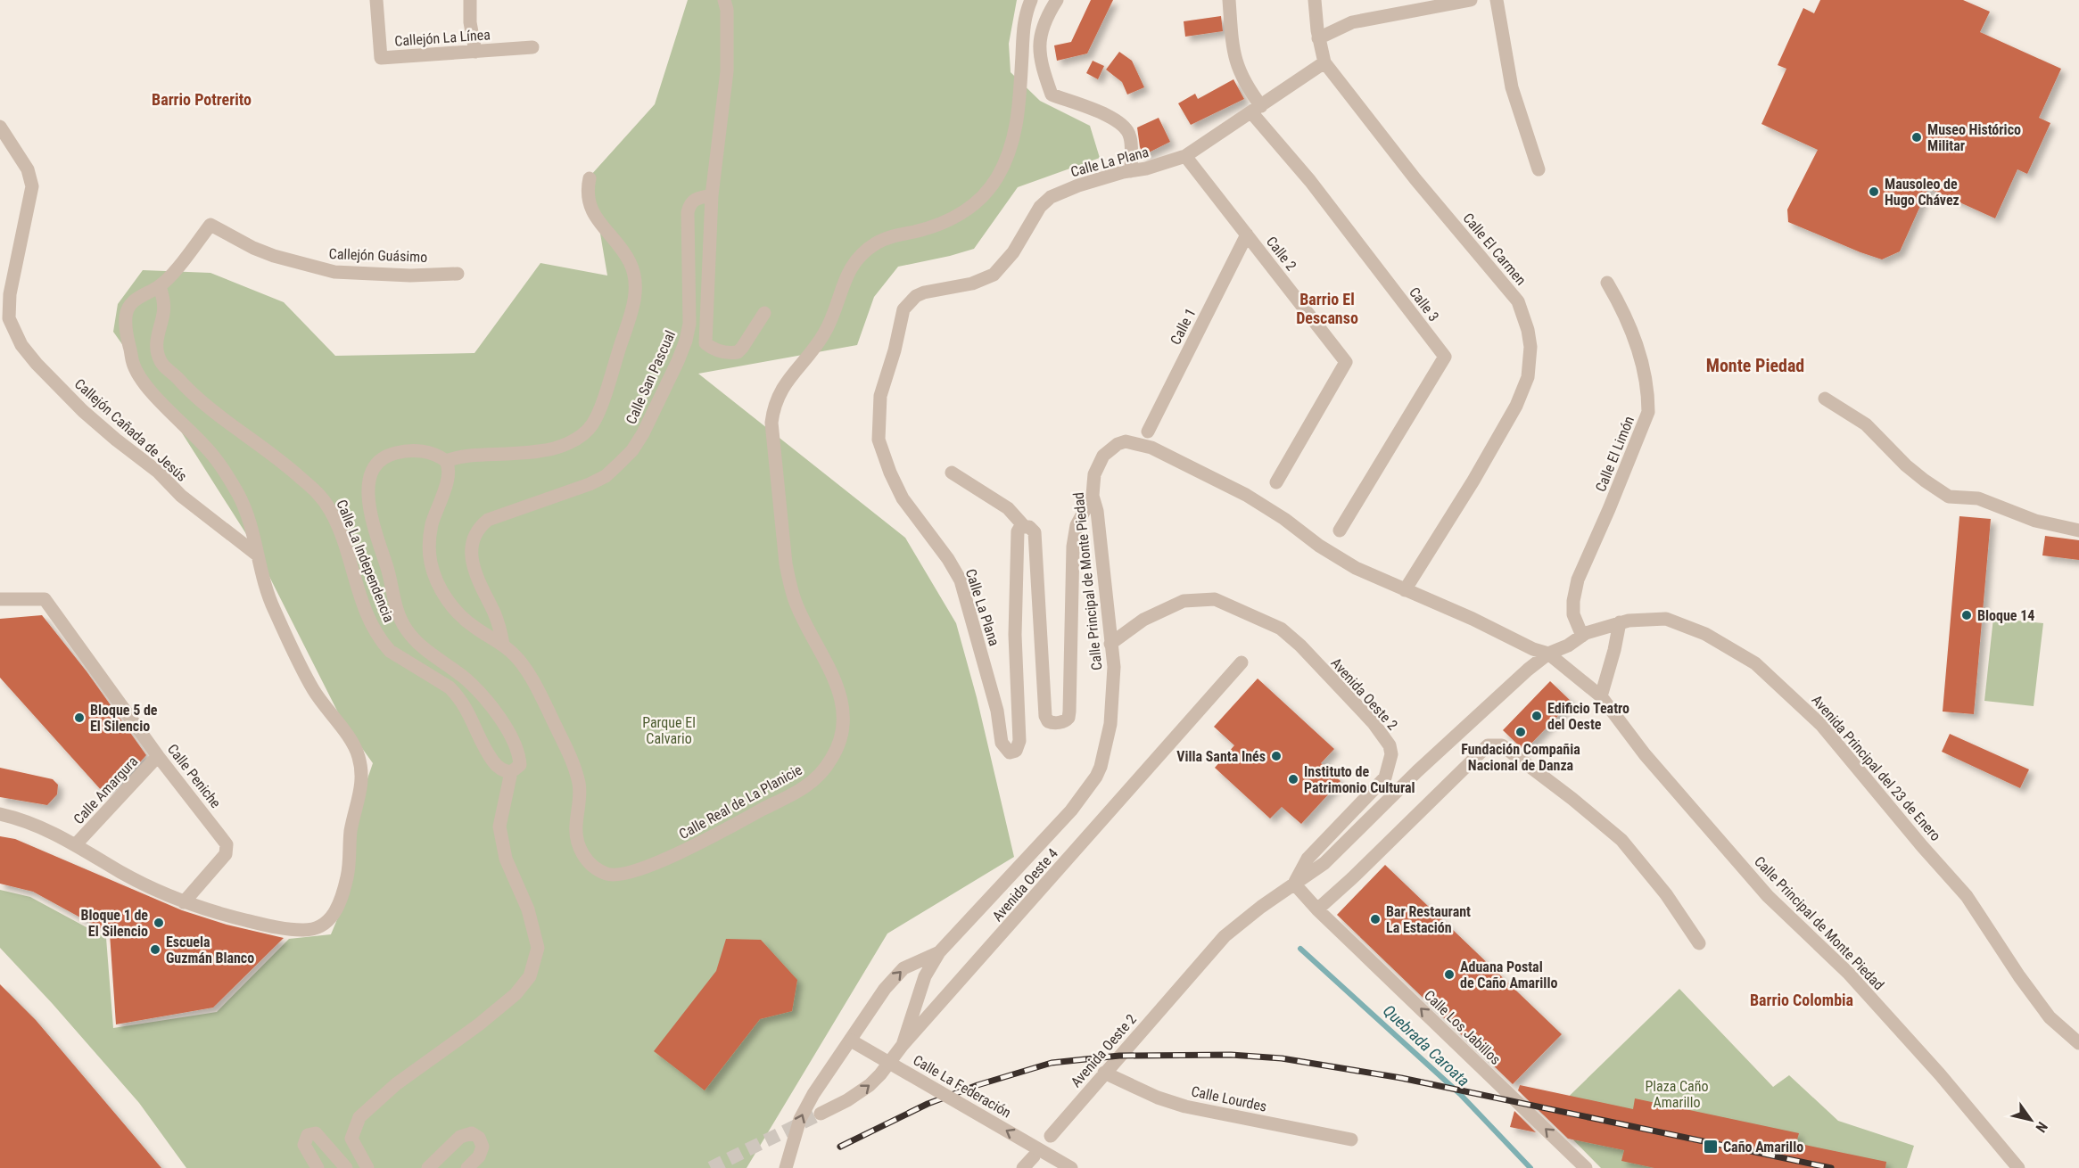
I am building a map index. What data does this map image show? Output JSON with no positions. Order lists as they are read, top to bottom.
{
  "streets": {
    "street": [
      "Callejón La Línea",
      "Calle La Plana",
      "Calle El Carmen",
      "Calle 2",
      "Callejón Guásimo",
      "Calle 3",
      "Calle 1",
      "Calle San Pascual",
      "Callejón Cañada de Jesús",
      "Calle El Limón",
      "Calle La Independencia",
      "Calle Principal de Monte Piedad",
      "Avenida Oeste 2",
      "Avenida Principal del 23 de Enero",
      "Calle Peniche",
      "Calle Amargura",
      "Calle Real de La Planicie",
      "Avenida Oeste 4",
      "Calle Los Jabillos",
      "Calle La Federación",
      "Calle Lourdes"
    ]
  },
  "crossings": [
    ["Calle La Plana", "Calle El Carmen"],
    ["Calle La Plana", "Calle 2"],
    ["Calle La Plana", "Calle 3"],
    ["Calle El Carmen", "Calle Principal de Monte Piedad"],
    ["Calle 2", "Calle 1"],
    ["Callejón Guásimo", "Calle La Independencia"],
    ["Calle San Pascual", "Calle Real de La Planicie"],
    ["Calle El Limón", "Avenida Principal del 23 de Enero"],
    ["Calle La Independencia", "Calle Real de La Planicie"],
    ["Calle Principal de Monte Piedad", "Avenida Oeste 2"],
    ["Calle Principal de Monte Piedad", "Avenida Principal del 23 de Enero"],
    ["Calle Principal de Monte Piedad", "Avenida Oeste 4"],
    ["Avenida Oeste 2", "Avenida Principal del 23 de Enero"],
    ["Avenida Oeste 2", "Calle Los Jabillos"],
    ["Avenida Oeste 2", "Calle Lourdes"],
    ["Avenida Principal del 23 de Enero", "Calle Los Jabillos"],
    ["Calle Peniche", "Calle Amargura"]
  ],
  "one_way": ["Calle Los Jabillos", "Calle La Federación"],
  "districts": [
    "Barrio Potrerito",
    "Barrio El Descanso",
    "Monte Piedad",
    "Barrio Colombia"
  ],
  "water": ["Quebrada Caroata"],
  "parks": ["Parque El Calvario", "Plaza Caño Amarillo"],
  "places": {
    "other": [
      "Museo Histórico Militar",
      "Mausoleo de Hugo Chávez",
      "Bloque 14",
      "Edificio Teatro del Oeste",
      "Bloque 5 de El Silencio",
      "Fundación Compañia Nacional de Danza",
      "Villa Santa Inés",
      "Instituto de Patrimonio Cultural",
      "Bar Restaurant La Estación",
      "Bloque 1 de El Silencio",
      "Escuela Guzmán Blanco",
      "Aduana Postal de Caño Amarillo"
    ],
    "transit": ["Caño Amarillo"]
  },
  "north": "bottom right"
}
